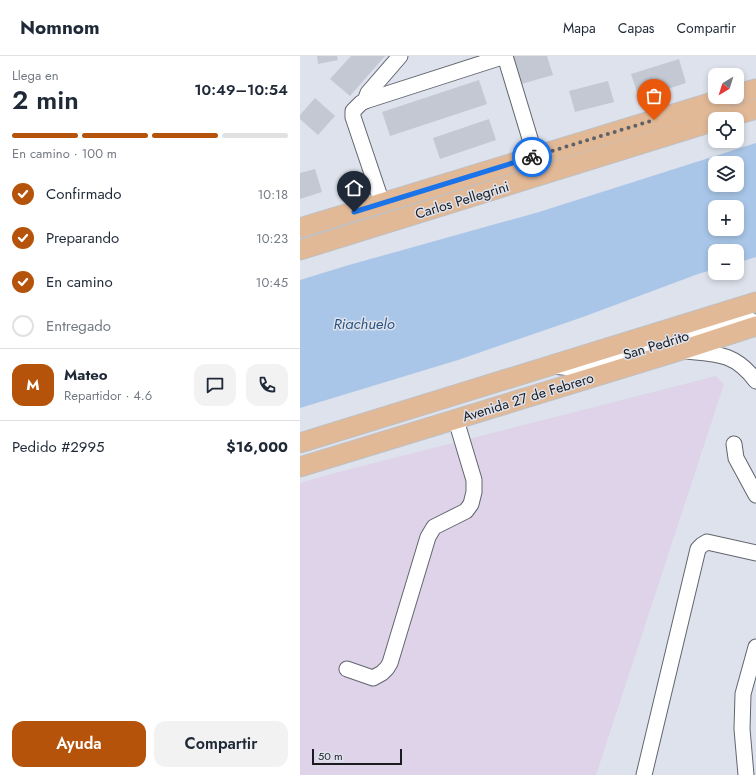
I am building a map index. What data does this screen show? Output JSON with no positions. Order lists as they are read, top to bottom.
{
  "streets": {
    "main road": ["Carlos Pellegrini", "Avenida 27 de Febrero"],
    "street": ["San Pedrito"]
  },
  "crossings": [
    ["San Pedrito", "Avenida 27 de Febrero"]
  ],
  "water": ["Riachuelo"],
  "scale_bar": "50 m",
  "north": "bottom left",
  "page": {
    "header": "Nomnom",
    "nav": ["Mapa", "Capas", "Compartir"],
    "heading": ["2 min", "Llega en", "10:49–10:54"],
    "panel": [
      "Mateo",
      "Repartidor · 4.6",
      "Pedido #2995",
      "$16,000"
    ],
    "map_buttons": ["+", "−"],
    "bar": "En camino · 100 m",
    "list": [
      ["Confirmado", "10:18"],
      ["Preparando", "10:23"],
      ["En camino", "10:45"],
      "Entregado"
    ],
    "round": "M",
    "buttons": ["Ayuda", "Compartir"],
    "scale": "50 m"
  }
}
